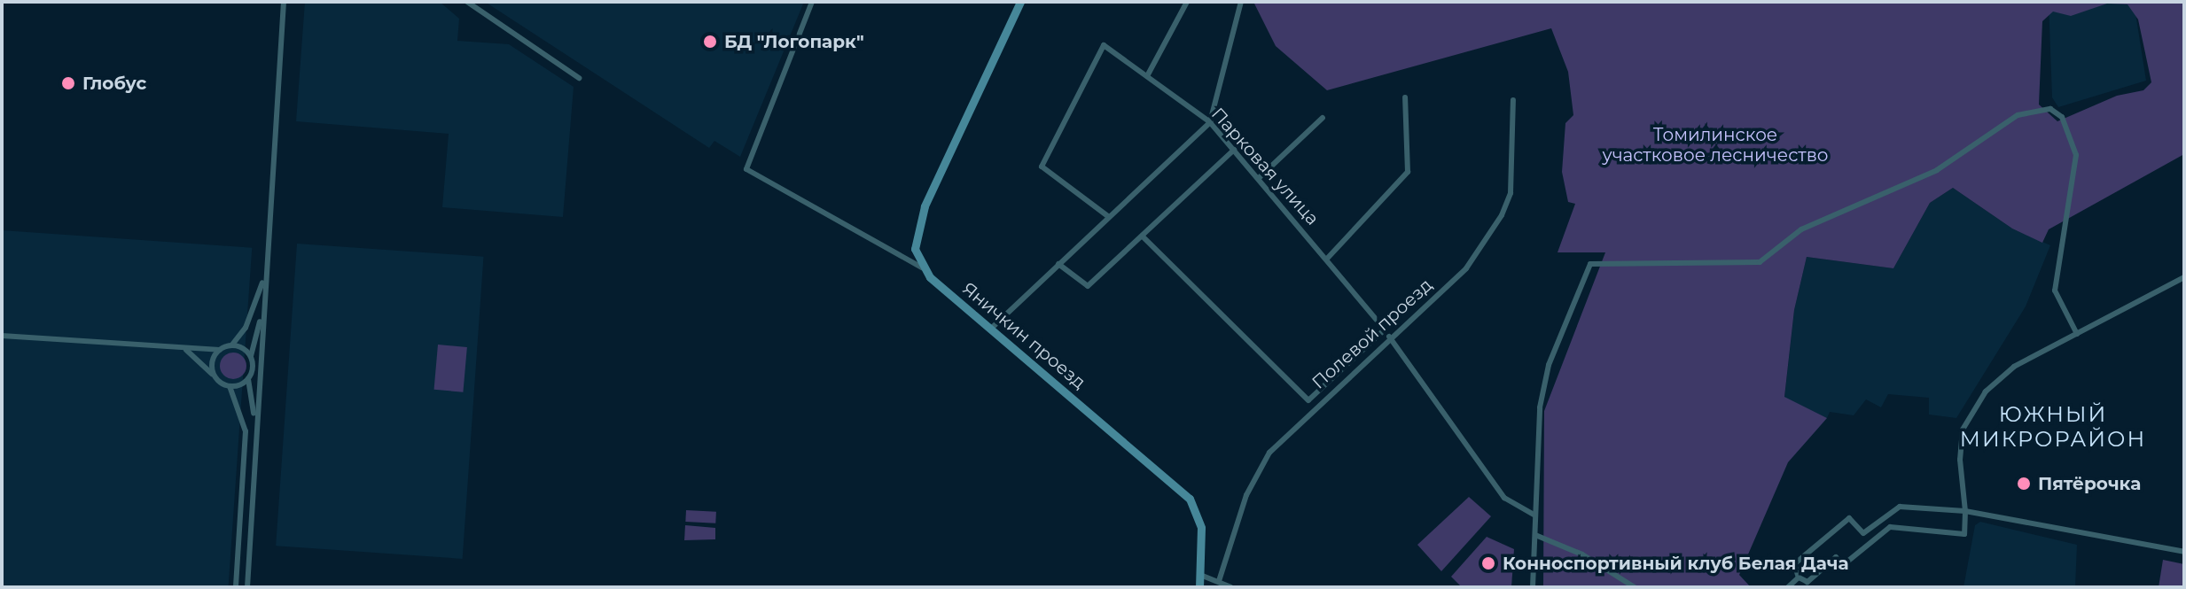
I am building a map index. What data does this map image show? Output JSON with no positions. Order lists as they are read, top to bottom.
{
  "streets": {
    "street": ["Парковая улица", "Полевой проезд", "Яничкин проезд"]
  },
  "districts": ["ЮЖНЫЙ МИКРОРАЙОН"],
  "parks": ["Томилинское участковое лесничество"],
  "places": [
    "БД \"Логопарк\"",
    "Глобус",
    "Пятёрочка",
    "Конноспортивный клуб Белая Дача"
  ]
}
